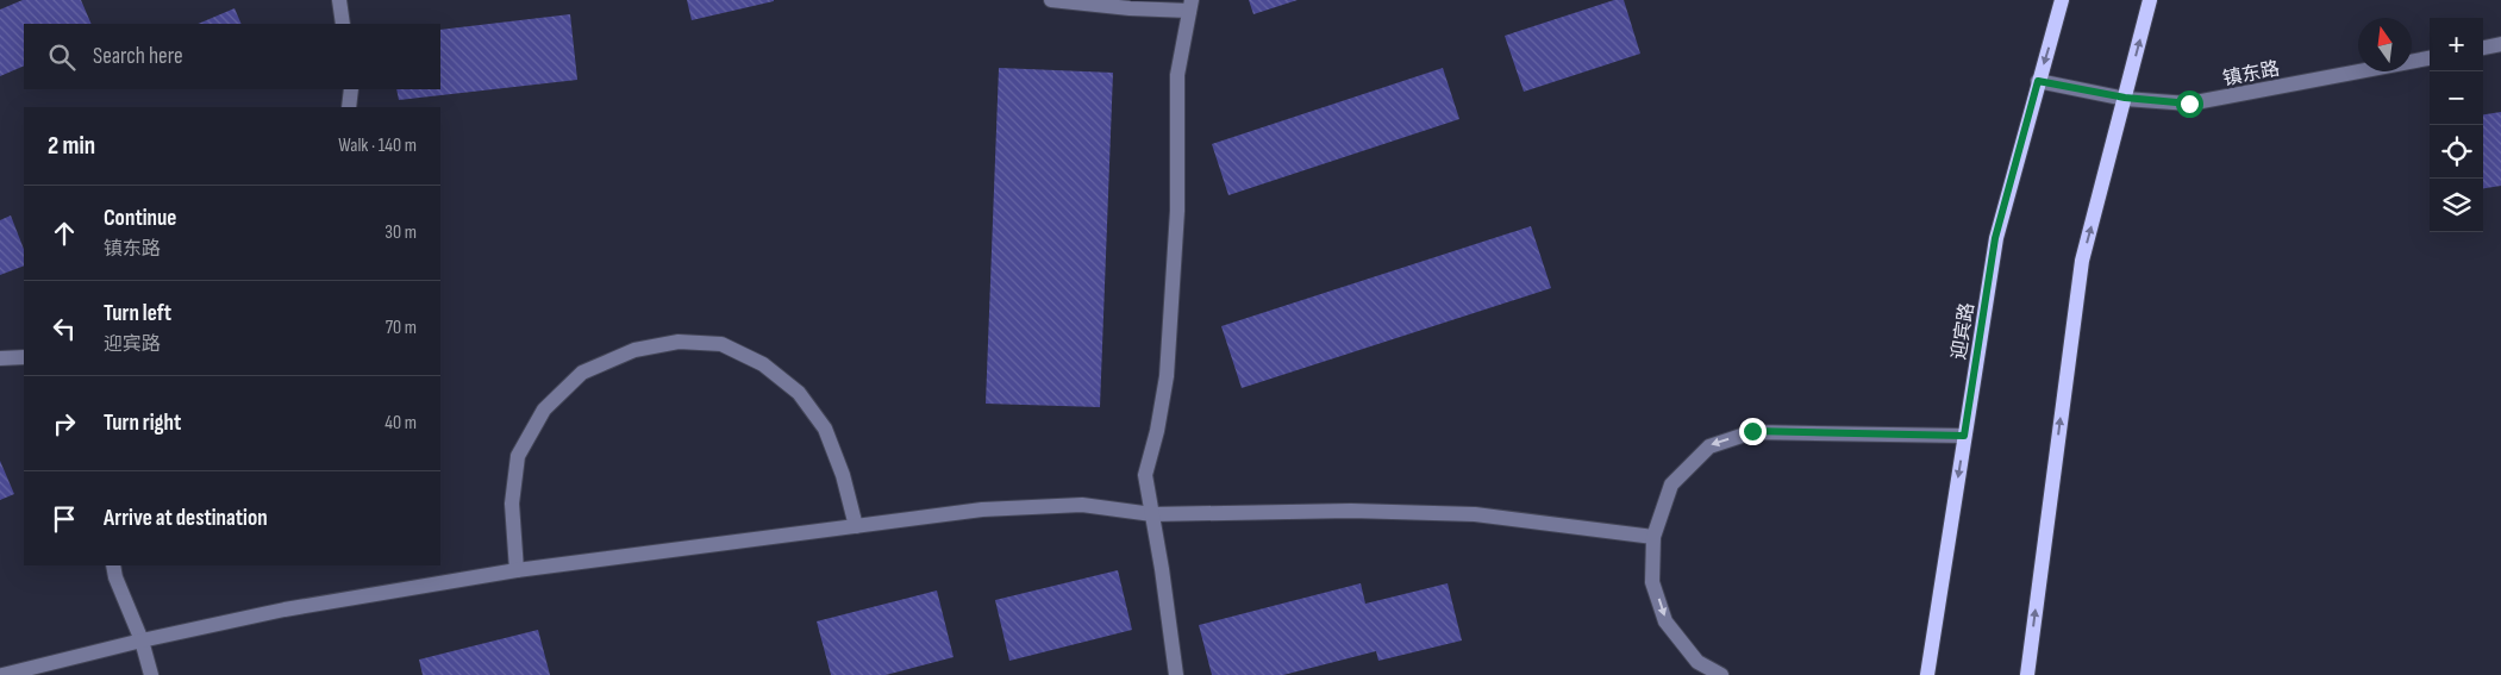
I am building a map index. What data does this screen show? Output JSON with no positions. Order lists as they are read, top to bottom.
{
  "streets": {
    "main road": ["迎宾路"],
    "street": ["镇东路"]
  },
  "crossings": [
    ["镇东路", "迎宾路"]
  ],
  "north": "top",
  "page": {
    "map_buttons": ["+", "−"],
    "search": "Search here",
    "heading": ["2 min", "Walk · 140 m"],
    "list": [
      ["Continue", "镇东路", "30 m"],
      ["Turn left", "迎宾路", "70 m"],
      ["Turn right", "40 m"],
      "Arrive at destination"
    ]
  }
}
